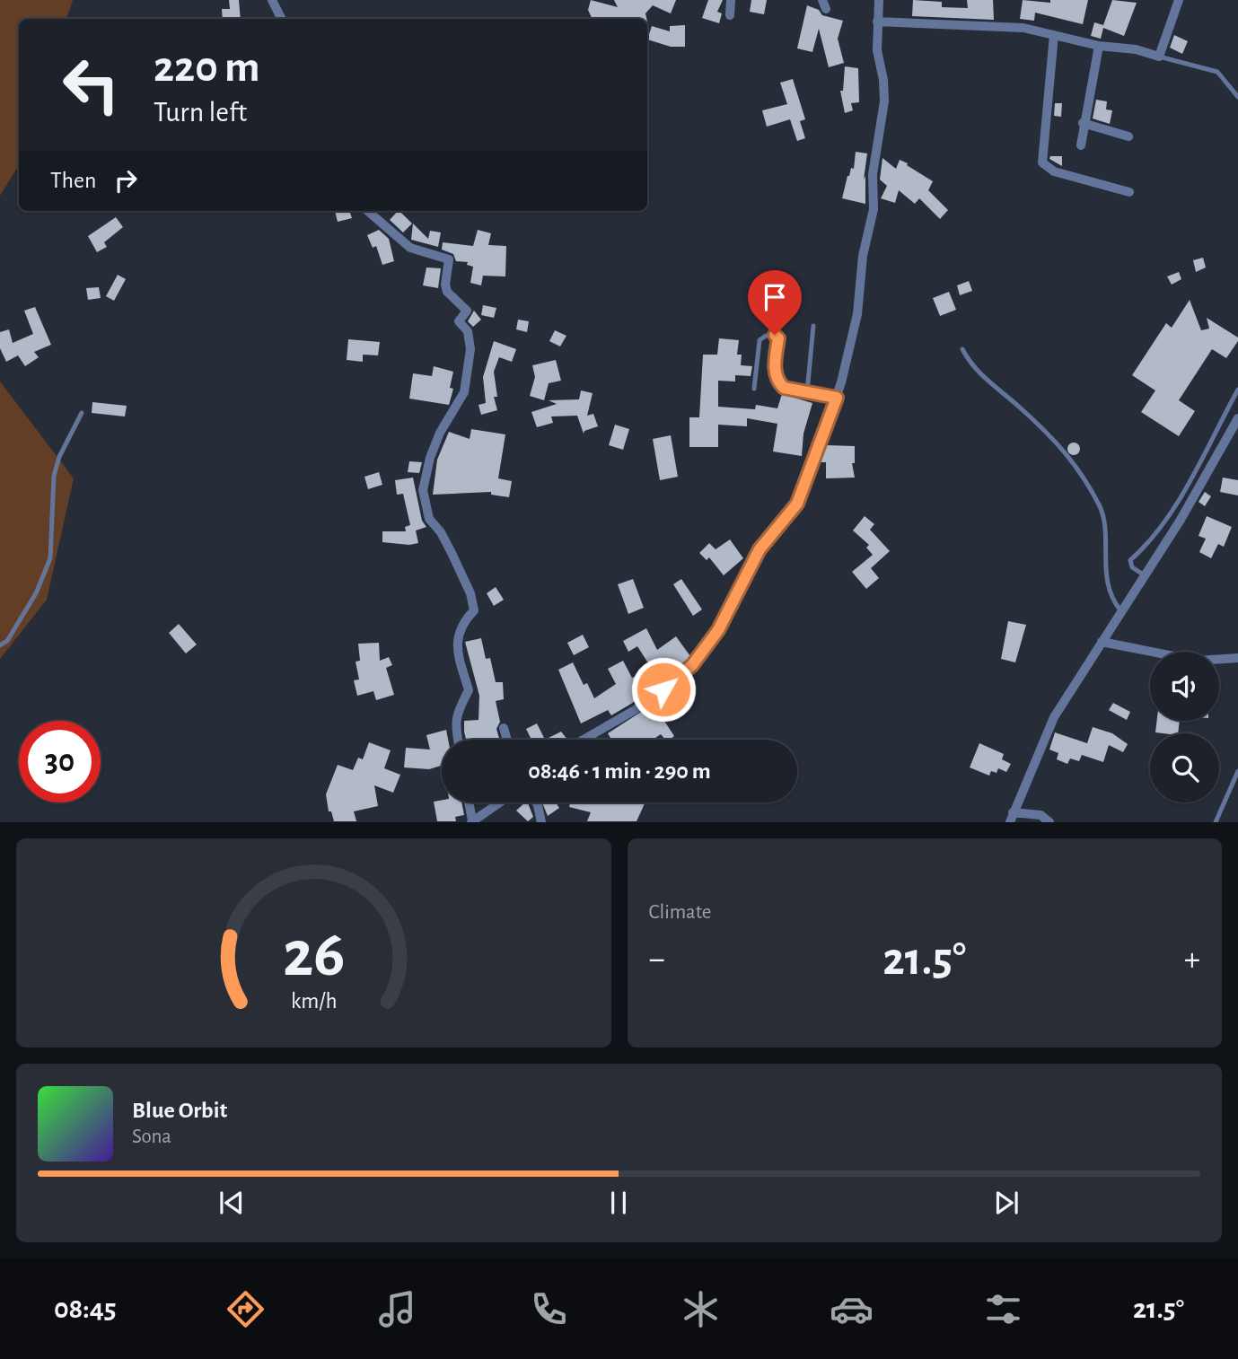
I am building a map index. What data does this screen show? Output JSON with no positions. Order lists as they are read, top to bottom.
{
  "page": {
    "turn": ["220 m", "Turn left"],
    "then": "Then",
    "limit": "30",
    "trip": "08:46 · 1 min · 290 m",
    "tile": "Climate",
    "heat": ["−", "21.5°", "+"],
    "song": ["Blue Orbit", "Sona"],
    "tabs": ["08:45", "21.5°"],
    "gauge": ["26", "km/h"]
  }
}
